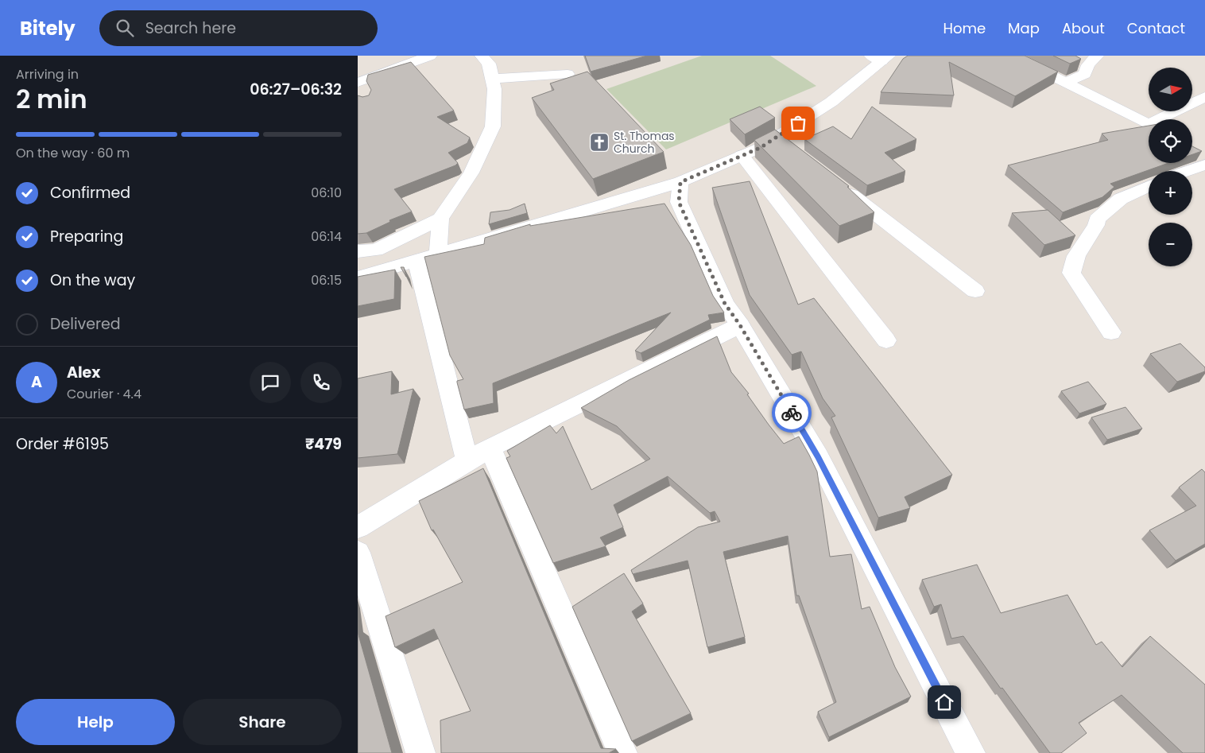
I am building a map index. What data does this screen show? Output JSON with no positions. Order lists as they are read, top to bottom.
{
  "places": {
    "church": ["St. Thomas Church"]
  },
  "north": "right",
  "page": {
    "header": "Bitely",
    "search": "Search here",
    "nav": [
      "Home",
      "Map",
      "About",
      "Contact"
    ],
    "heading": ["2 min", "Arriving in", "06:27–06:32"],
    "panel": [
      "Alex",
      "Courier · 4.4",
      "Order #6195",
      "₹479"
    ],
    "map_buttons": ["+", "−"],
    "bar": "On the way · 60 m",
    "list": [
      ["Confirmed", "06:10"],
      ["Preparing", "06:14"],
      ["On the way", "06:15"],
      "Delivered"
    ],
    "round": "A",
    "buttons": ["Help", "Share"]
  }
}
